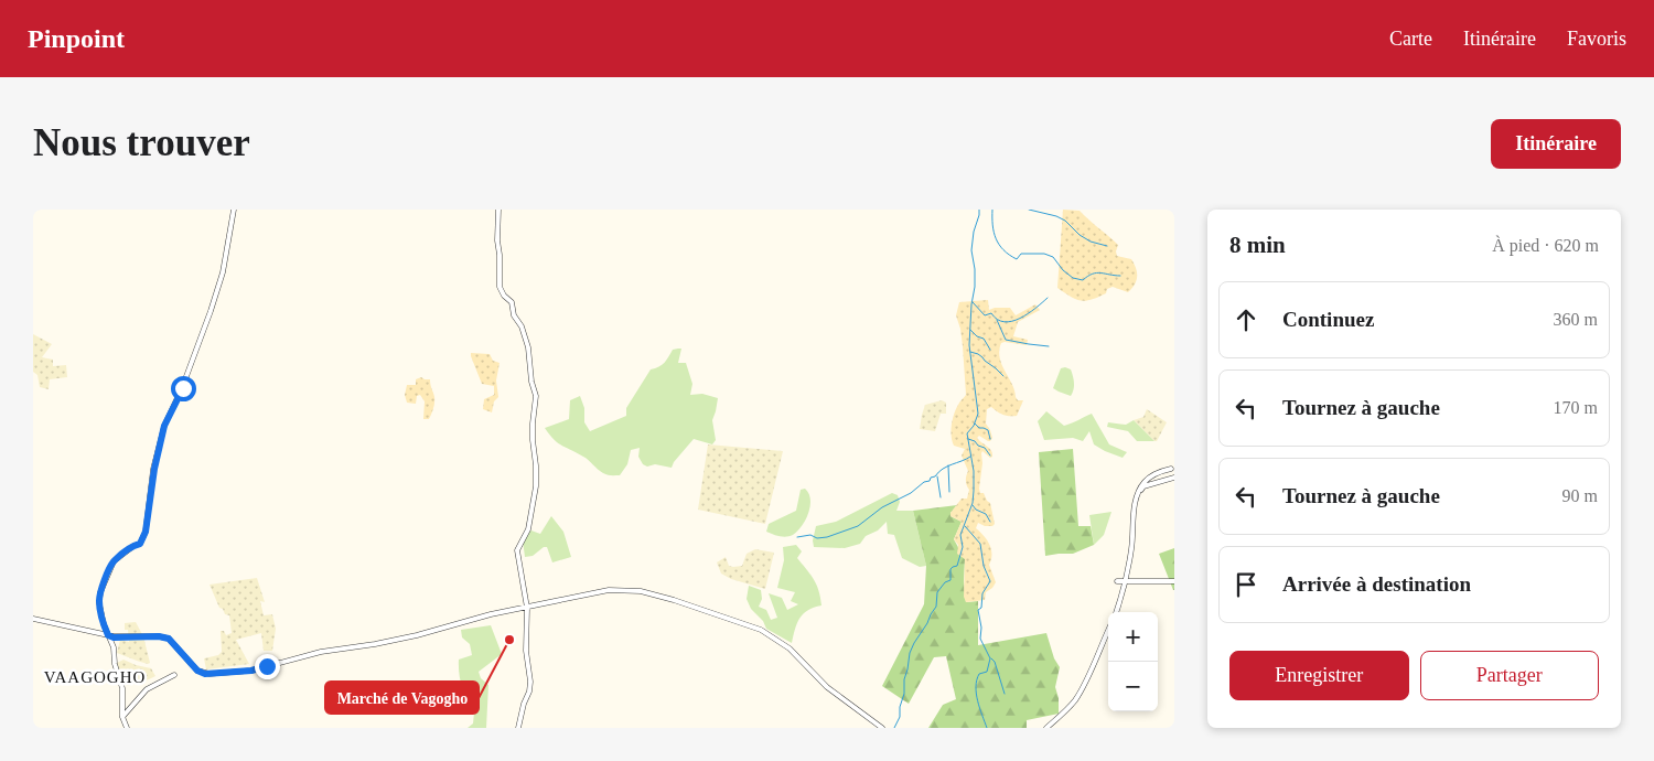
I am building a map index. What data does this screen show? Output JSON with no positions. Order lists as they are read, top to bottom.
{
  "districts": ["VAAGOGHO"],
  "places": ["Marché de Vagogho"],
  "page": {
    "header": "Pinpoint",
    "nav": ["Carte", "Itinéraire", "Favoris"],
    "buttons": [
      "Itinéraire",
      ["Enregistrer", "Partager"]
    ],
    "title": "Nous trouver",
    "heading": ["8 min", "À pied · 620 m"],
    "list": [
      ["Continuez", "360 m"],
      ["Tournez à gauche", "170 m"],
      ["Tournez à gauche", "90 m"],
      "Arrivée à destination"
    ],
    "map_buttons": ["+", "−"]
  }
}
